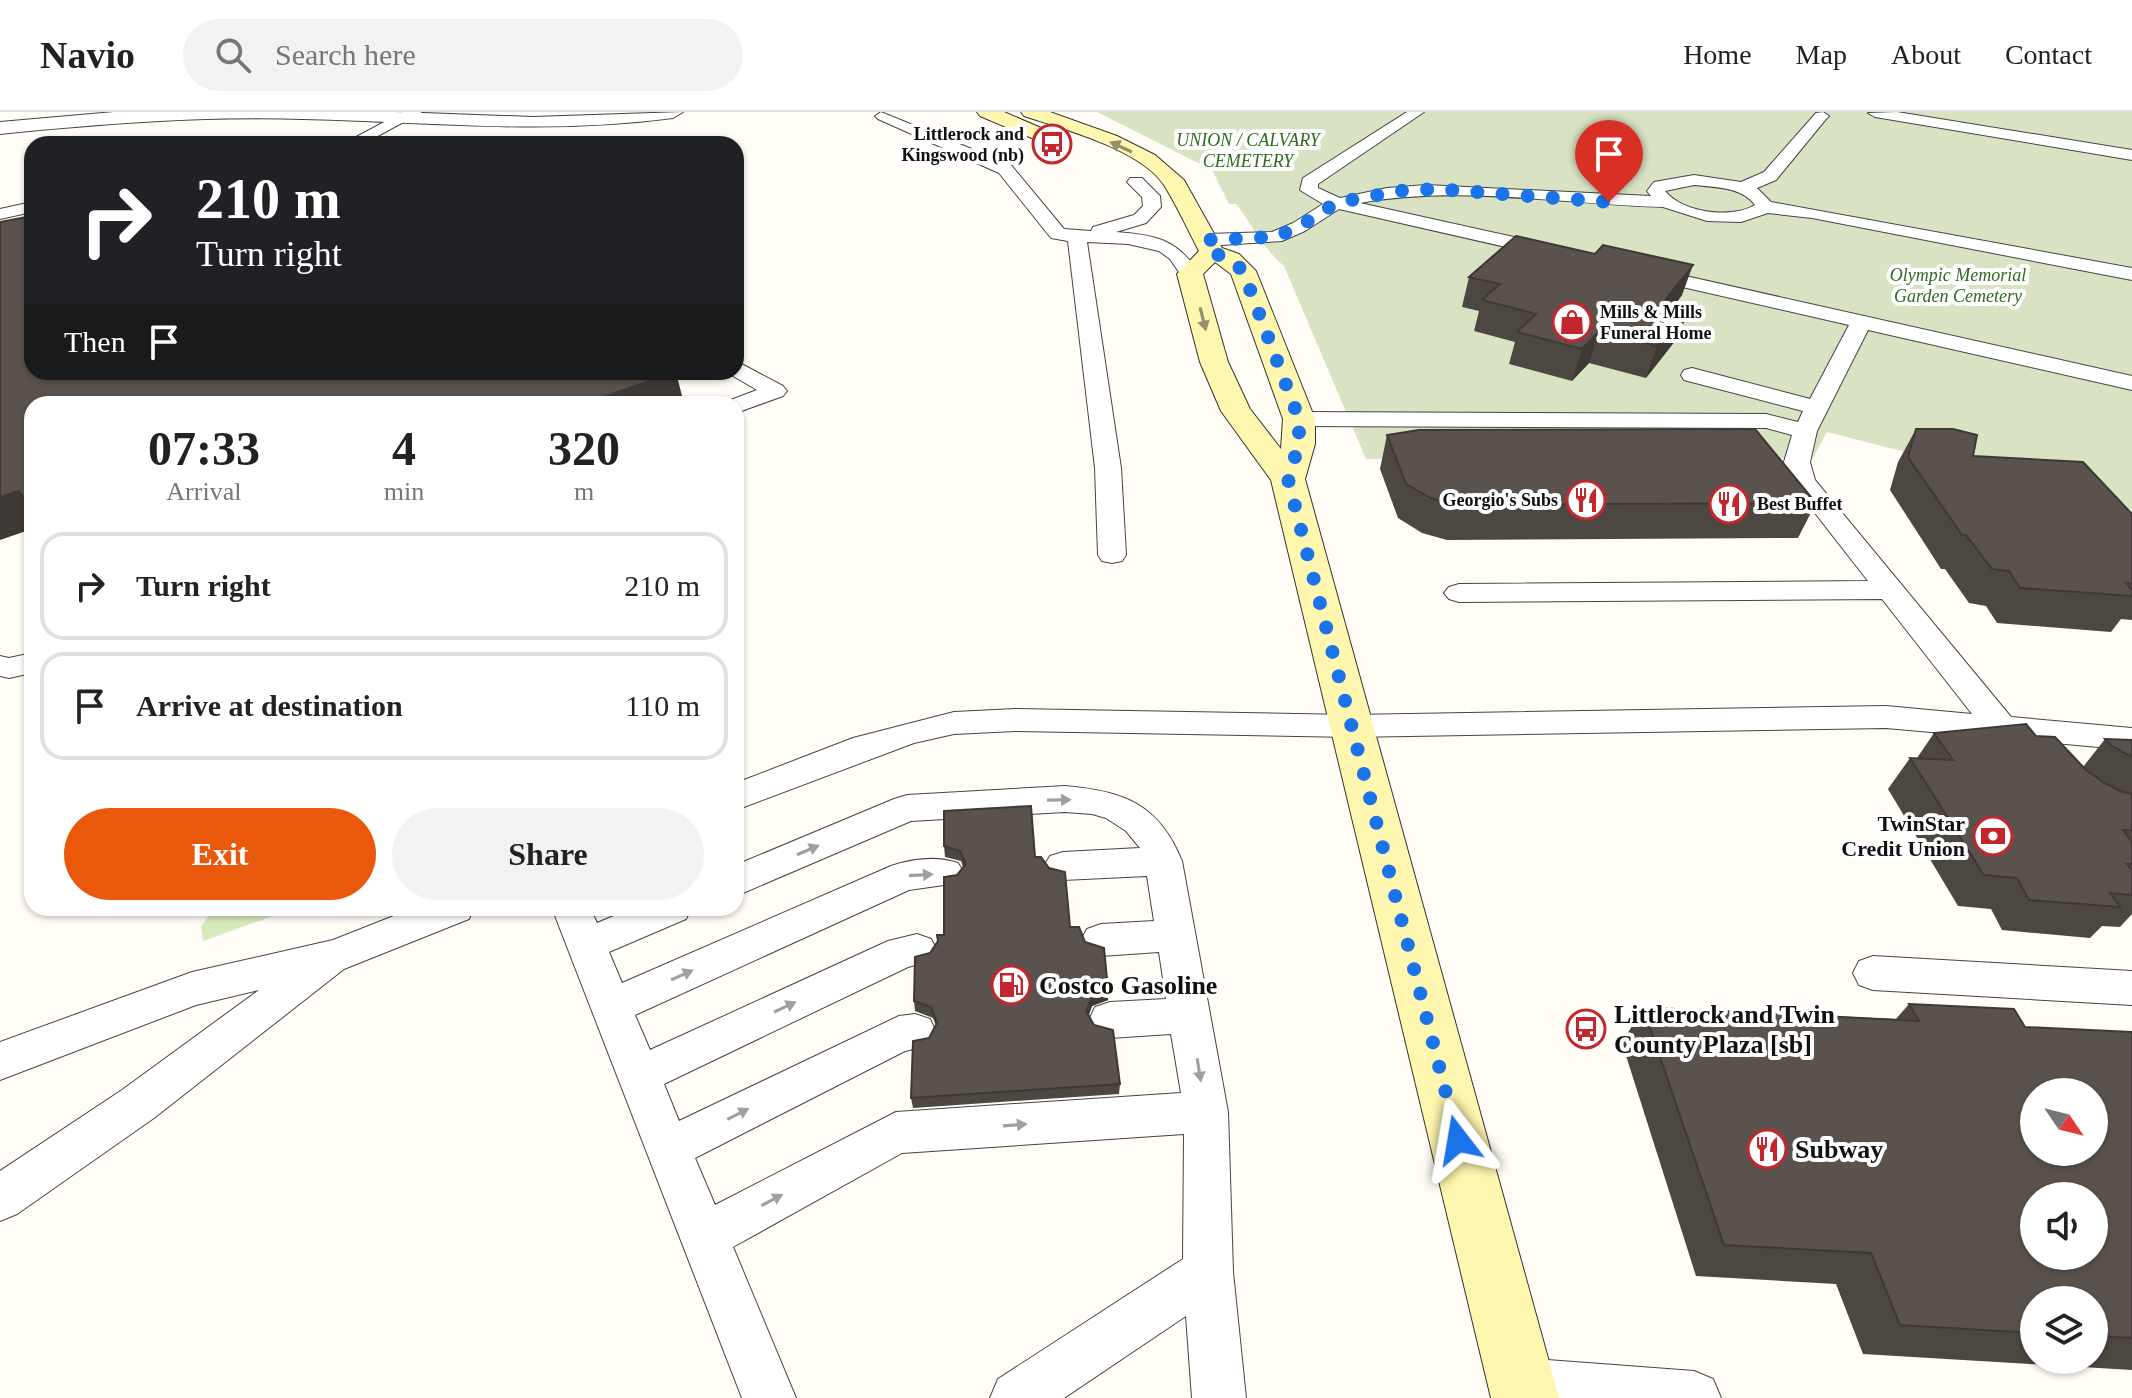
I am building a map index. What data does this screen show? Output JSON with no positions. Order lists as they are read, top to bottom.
{
  "parks": ["UNION / CALVARY CEMETERY", "Olympic Memorial Garden Cemetery"],
  "places": {
    "bus stop": ["Littlerock and Kingswood (nb)", "Littlerock and Twin County Plaza [sb]"],
    "shop": ["Mills & Mills Funeral Home"],
    "restaurant": ["Georgio's Subs", "Best Buffet", "Subway"],
    "bank": ["TwinStar Credit Union"],
    "fuel station": ["Costco Gasoline"]
  },
  "north": "bottom right",
  "page": {
    "header": "Navio",
    "search": "Search here",
    "nav": [
      "Home",
      "Map",
      "About",
      "Contact"
    ],
    "turn": ["210 m", "Turn right"],
    "then": "Then",
    "eta": [
      "07:33",
      "Arrival",
      "4",
      "min",
      "320",
      "m"
    ],
    "list": [
      {
        "name": "Turn right",
        "value": "210 m"
      },
      {
        "name": "Arrive at destination",
        "value": "110 m"
      }
    ],
    "buttons": ["Exit", "Share"]
  }
}
